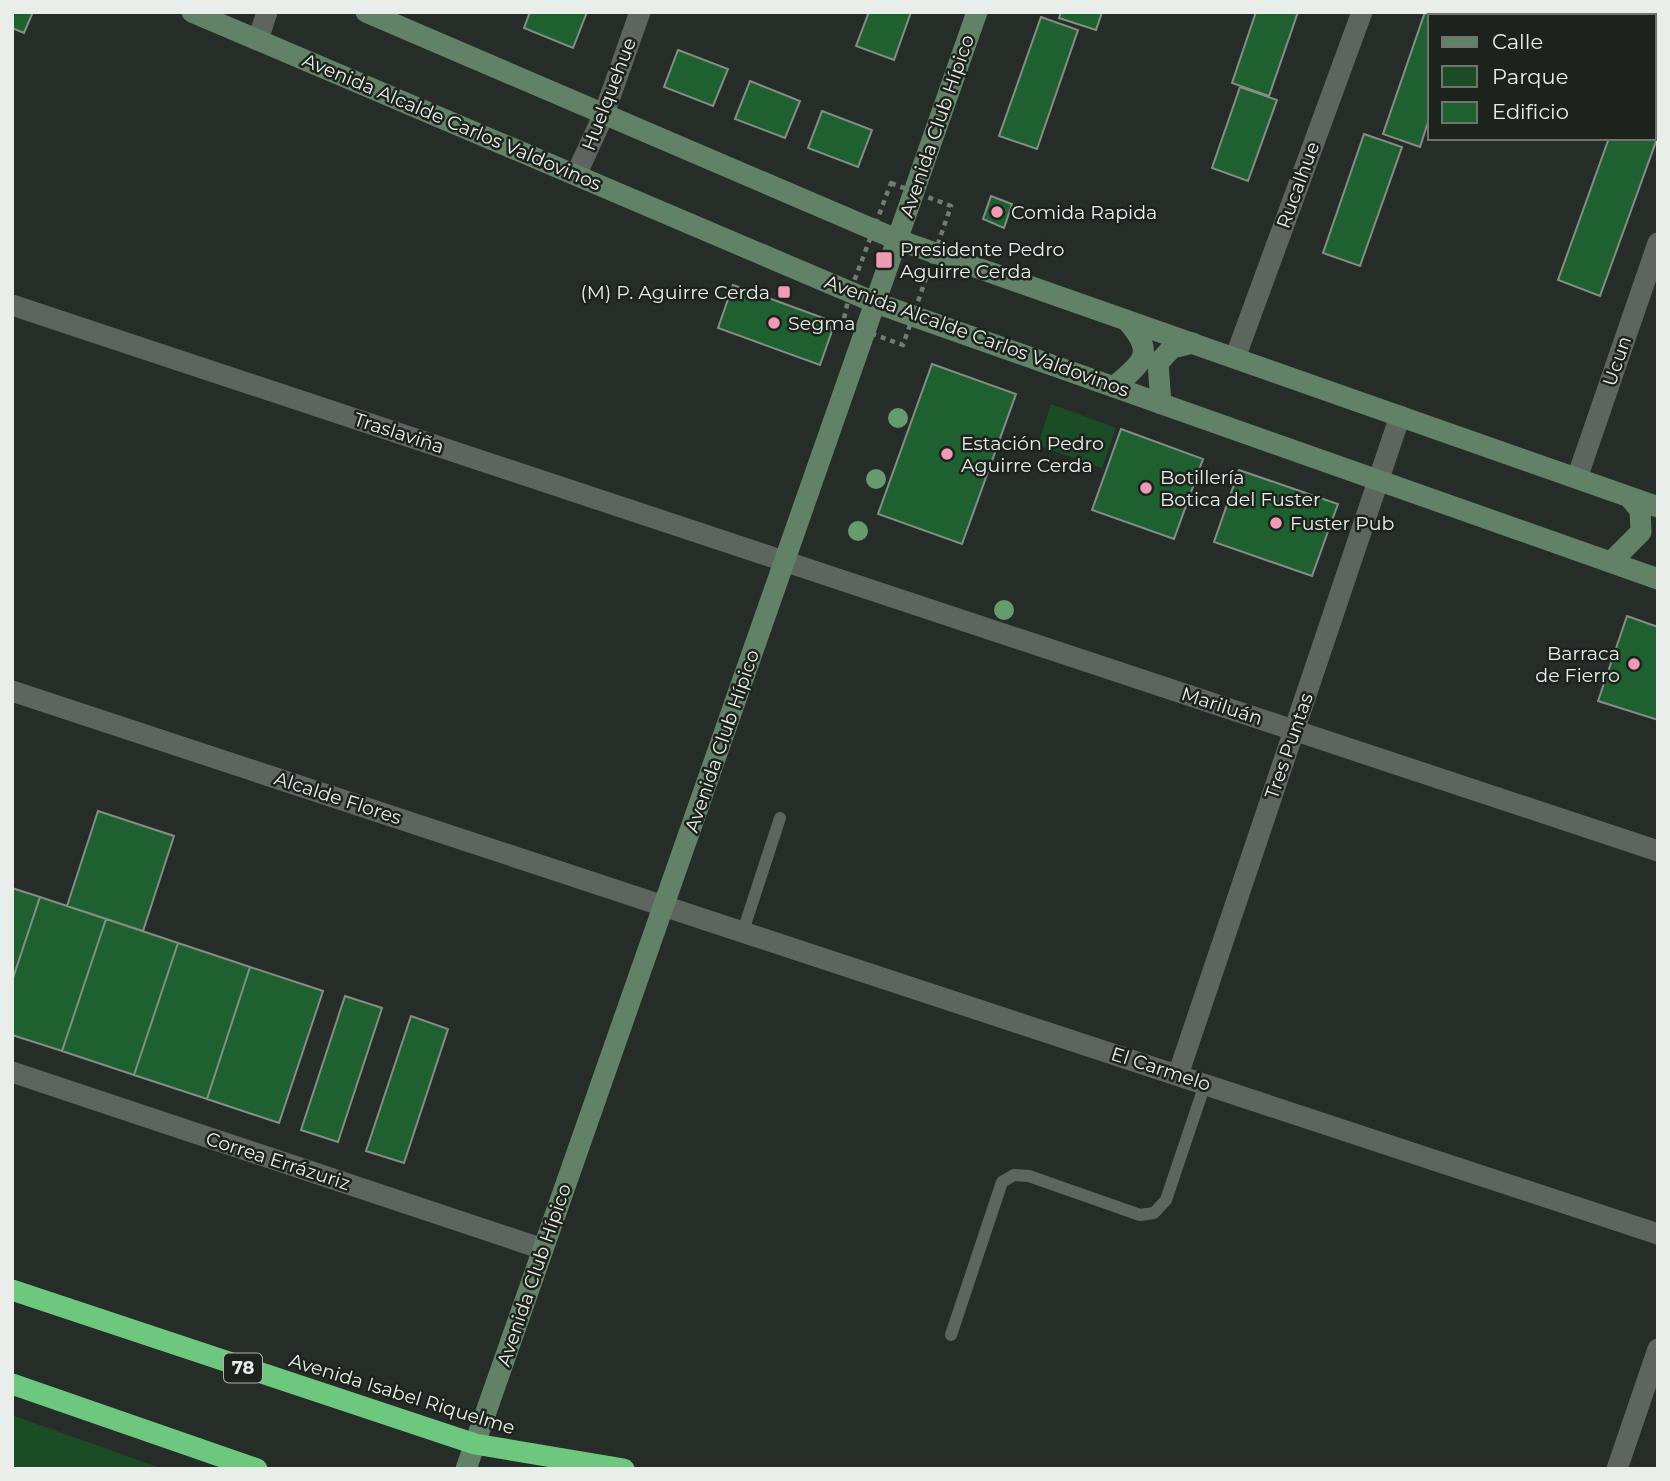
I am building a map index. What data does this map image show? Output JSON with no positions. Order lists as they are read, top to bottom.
{
  "streets": {
    "highway": ["78", "Avenida Isabel Riquelme"],
    "main road": ["Avenida Alcalde Carlos Valdovinos", "Avenida Club Hípico"],
    "street": [
      "Huelquehue",
      "Rucalhue",
      "Ucun",
      "Traslaviña",
      "Mariluán",
      "Tres Puntas",
      "Alcalde Flores",
      "El Carmelo",
      "Correa Errázuriz"
    ]
  },
  "crossings": [
    ["Huelquehue", "Avenida Alcalde Carlos Valdovinos"],
    ["Avenida Alcalde Carlos Valdovinos", "Avenida Club Hípico"],
    ["Avenida Alcalde Carlos Valdovinos", "Tres Puntas"],
    ["Avenida Club Hípico", "Traslaviña"],
    ["Avenida Club Hípico", "Mariluán"],
    ["Avenida Club Hípico", "Alcalde Flores"],
    ["Avenida Club Hípico", "El Carmelo"],
    ["Avenida Club Hípico", "Correa Errázuriz"],
    ["Avenida Club Hípico", "Avenida Isabel Riquelme"],
    ["Traslaviña", "Mariluán"],
    ["Mariluán", "Tres Puntas"],
    ["Tres Puntas", "El Carmelo"],
    ["Alcalde Flores", "El Carmelo"]
  ],
  "places": {
    "other": [
      "Comida Rapida",
      "Segma",
      "Estación Pedro Aguirre Cerda",
      "Botillería Botica del Fuster",
      "Fuster Pub",
      "Barraca de Fierro"
    ],
    "transit": ["Presidente Pedro Aguirre Cerda", "(M) P. Aguirre Cerda"]
  },
  "legend": ["Calle", "Parque", "Edificio"]
}
